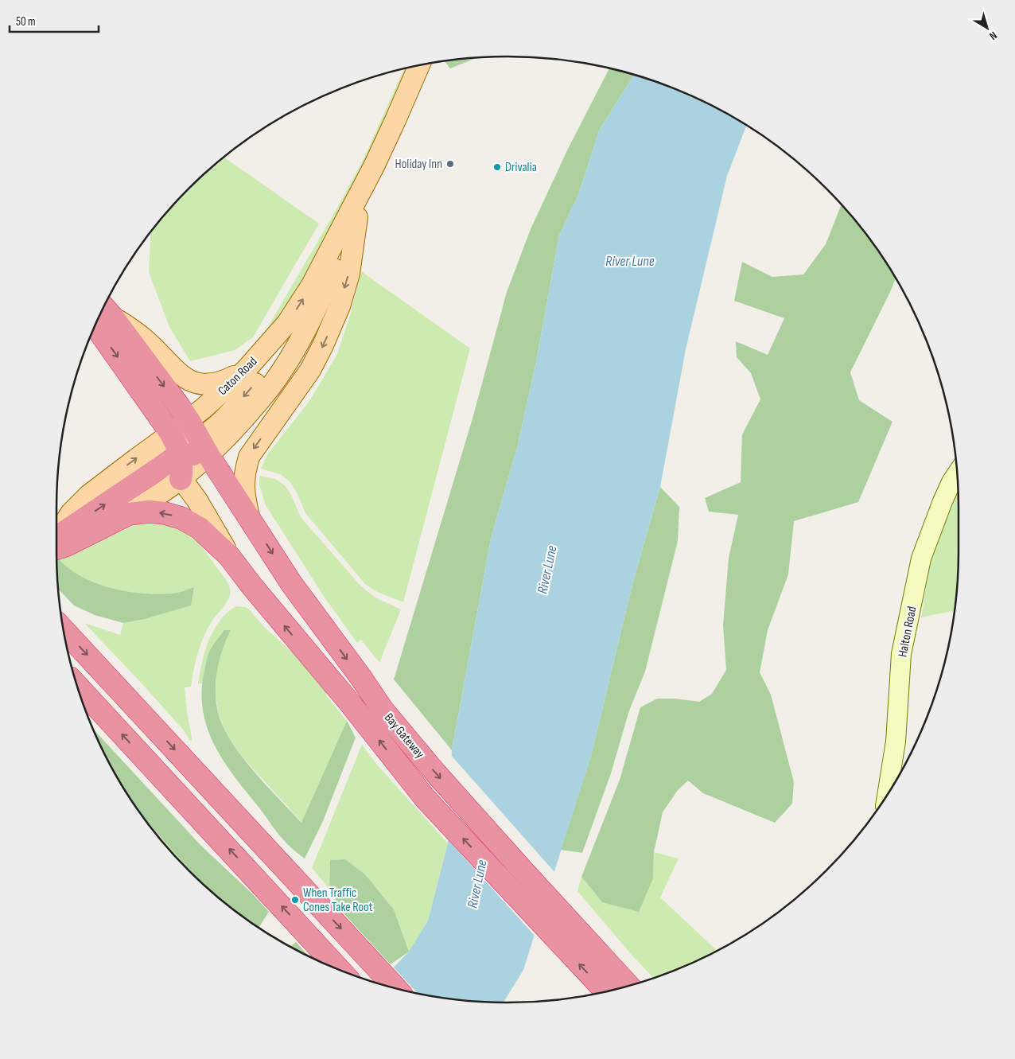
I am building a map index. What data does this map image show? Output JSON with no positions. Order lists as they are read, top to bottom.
{
  "streets": {
    "highway": ["Caton Road", "Bay Gateway"],
    "street": ["Halton Road"]
  },
  "crossings": [
    ["Caton Road", "Bay Gateway"]
  ],
  "water": ["River Lune"],
  "places": ["Holiday Inn", "Drivalia", "When Traffic Cones Take Root"],
  "scale_bar": "50 m",
  "north": "bottom right"
}
